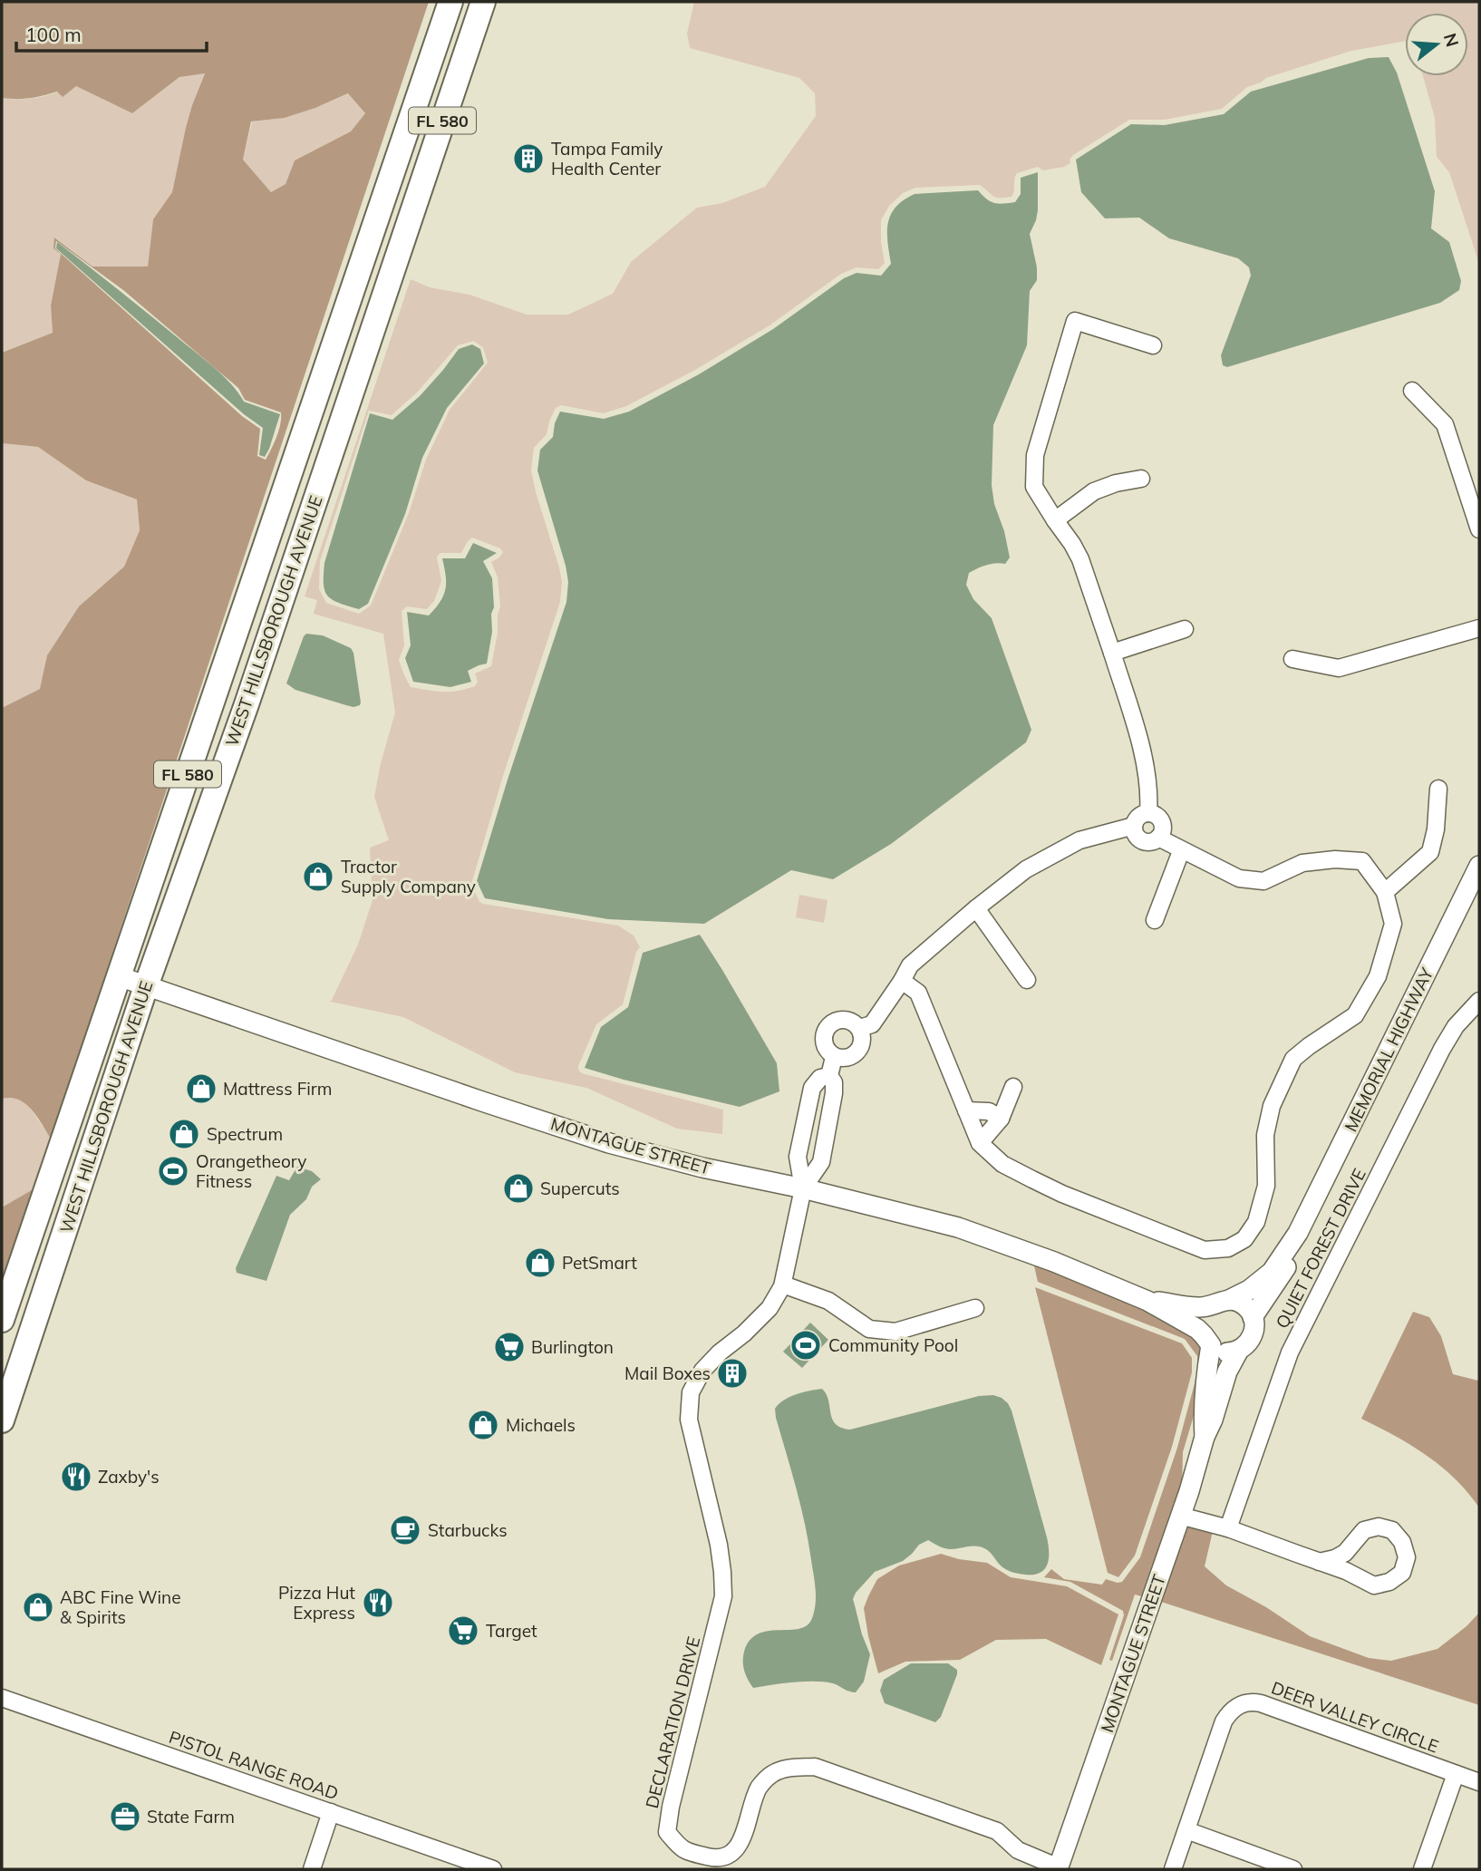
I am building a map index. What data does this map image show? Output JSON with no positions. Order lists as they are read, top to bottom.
{
  "streets": {
    "main road": ["FL 580", "WEST HILLSBOROUGH AVENUE"],
    "street": [
      "MEMORIAL HIGHWAY",
      "MONTAGUE STREET",
      "QUIET FOREST DRIVE",
      "DEER VALLEY CIRCLE",
      "DECLARATION DRIVE",
      "PISTOL RANGE ROAD"
    ]
  },
  "crossings": [
    ["WEST HILLSBOROUGH AVENUE", "MONTAGUE STREET"],
    ["MEMORIAL HIGHWAY", "MONTAGUE STREET"],
    ["MONTAGUE STREET", "DECLARATION DRIVE"]
  ],
  "places": {
    "building": ["Tampa Family Health Center", "Mail Boxes"],
    "shop": [
      "Tractor Supply Company",
      "Mattress Firm",
      "Spectrum",
      "Supercuts",
      "PetSmart",
      "Michaels",
      "ABC Fine Wine & Spirits"
    ],
    "sports": ["Orangetheory Fitness", "Community Pool"],
    "supermarket": ["Burlington", "Target"],
    "restaurant": ["Zaxby's", "Pizza Hut Express"],
    "cafe": ["Starbucks"],
    "office": ["State Farm"]
  },
  "scale_bar": "100 m",
  "north": "right"
}
